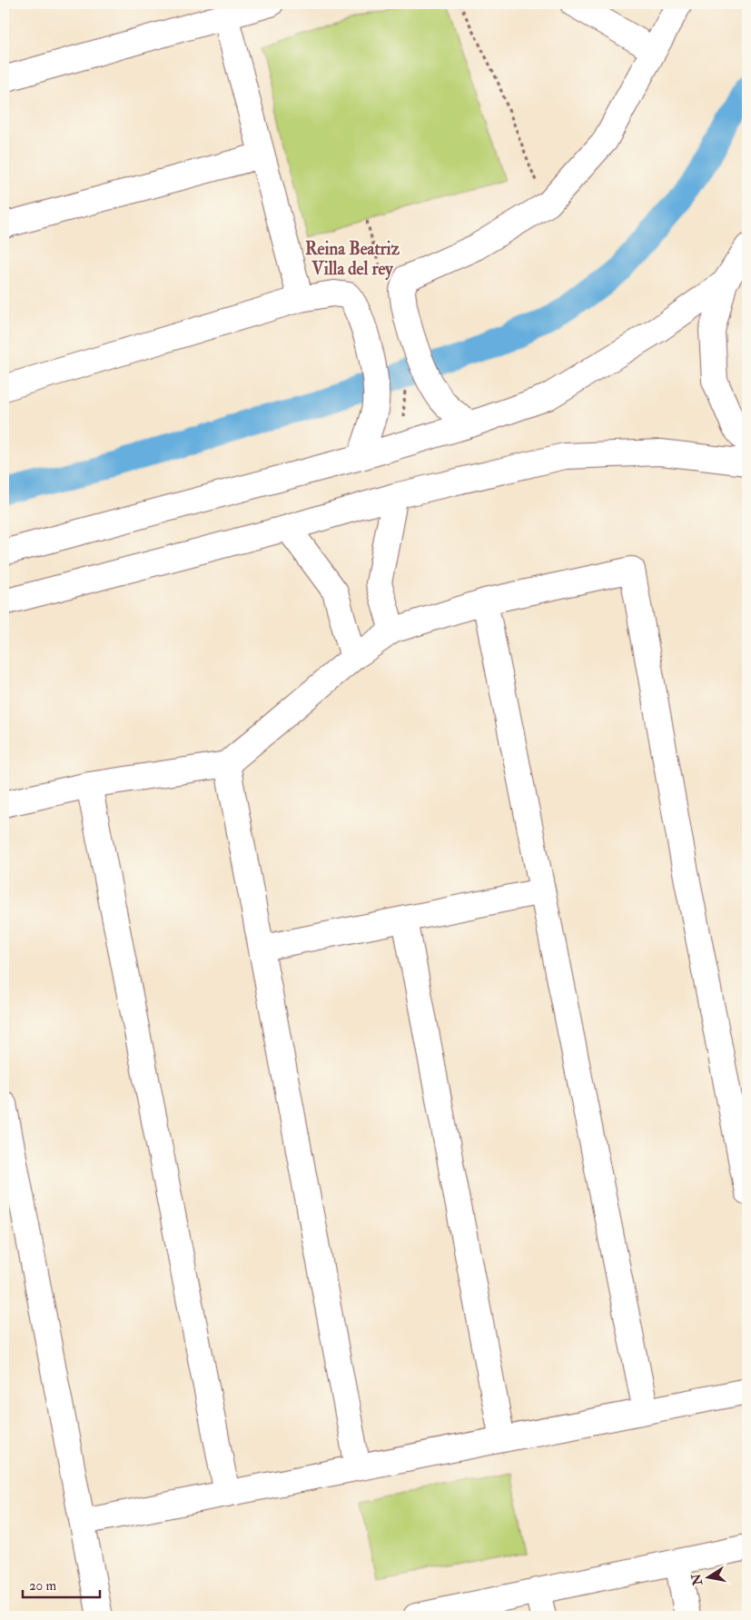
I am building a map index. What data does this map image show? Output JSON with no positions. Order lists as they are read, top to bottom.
{
  "districts": ["Reina Beatriz Villa del rey"],
  "scale_bar": "20 m",
  "north": "left"
}
